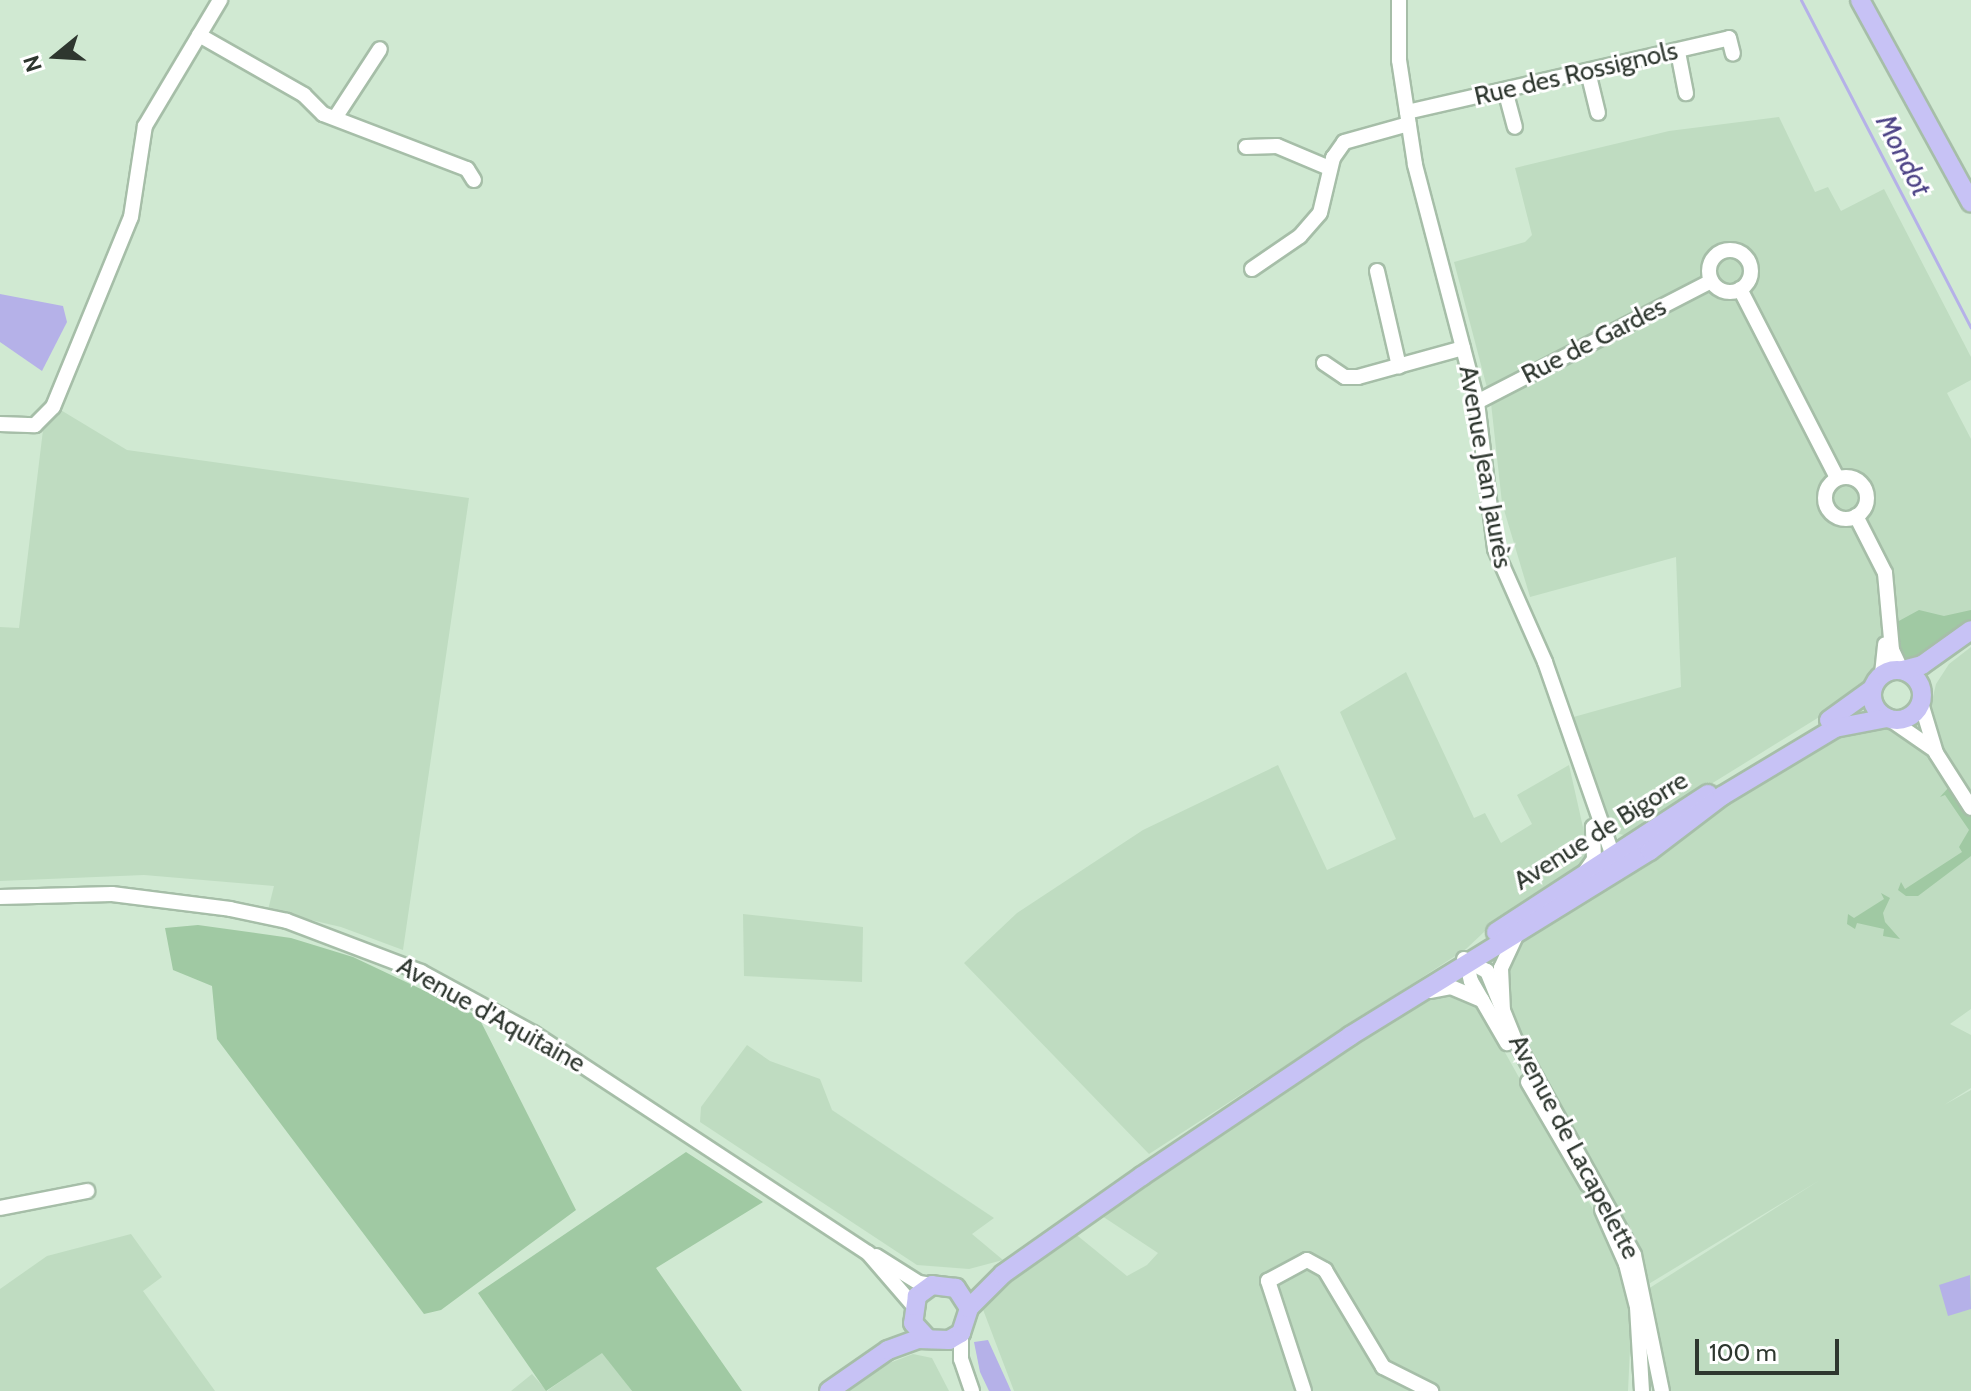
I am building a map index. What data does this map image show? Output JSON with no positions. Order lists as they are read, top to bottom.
{
  "streets": {
    "main road": ["Avenue de Bigorre"],
    "street": [
      "Rue des Rossignols",
      "Rue de Gardes",
      "Avenue Jean Jaurès",
      "Avenue d'Aquitaine",
      "Avenue de Lacapelette"
    ]
  },
  "crossings": [
    ["Rue des Rossignols", "Avenue Jean Jaurès"],
    ["Rue de Gardes", "Avenue Jean Jaurès"],
    ["Avenue Jean Jaurès", "Avenue de Bigorre"],
    ["Avenue de Bigorre", "Avenue d'Aquitaine"],
    ["Avenue de Bigorre", "Avenue de Lacapelette"]
  ],
  "water": ["Mondot"],
  "scale_bar": "100 m",
  "north": "left"
}
